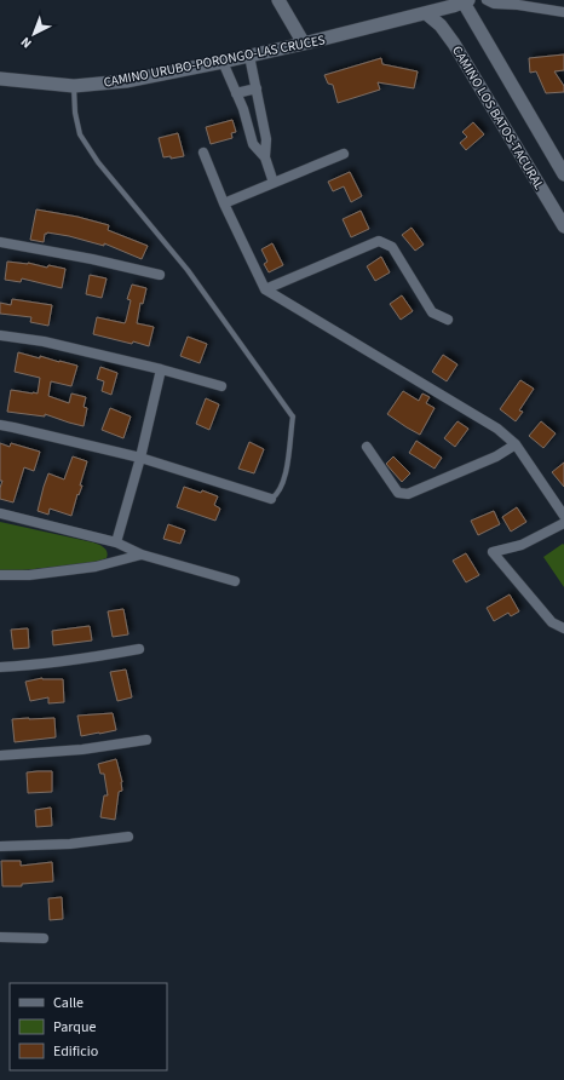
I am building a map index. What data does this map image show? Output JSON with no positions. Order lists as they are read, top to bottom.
{
  "streets": {
    "street": ["CAMINO URUBO-PORONGO-LAS CRUCES", "CAMINO LOS BATOS-TACURAL"]
  },
  "crossings": [
    ["CAMINO URUBO-PORONGO-LAS CRUCES", "CAMINO LOS BATOS-TACURAL"]
  ],
  "legend": ["Calle", "Parque", "Edificio"],
  "north": "bottom left"
}
